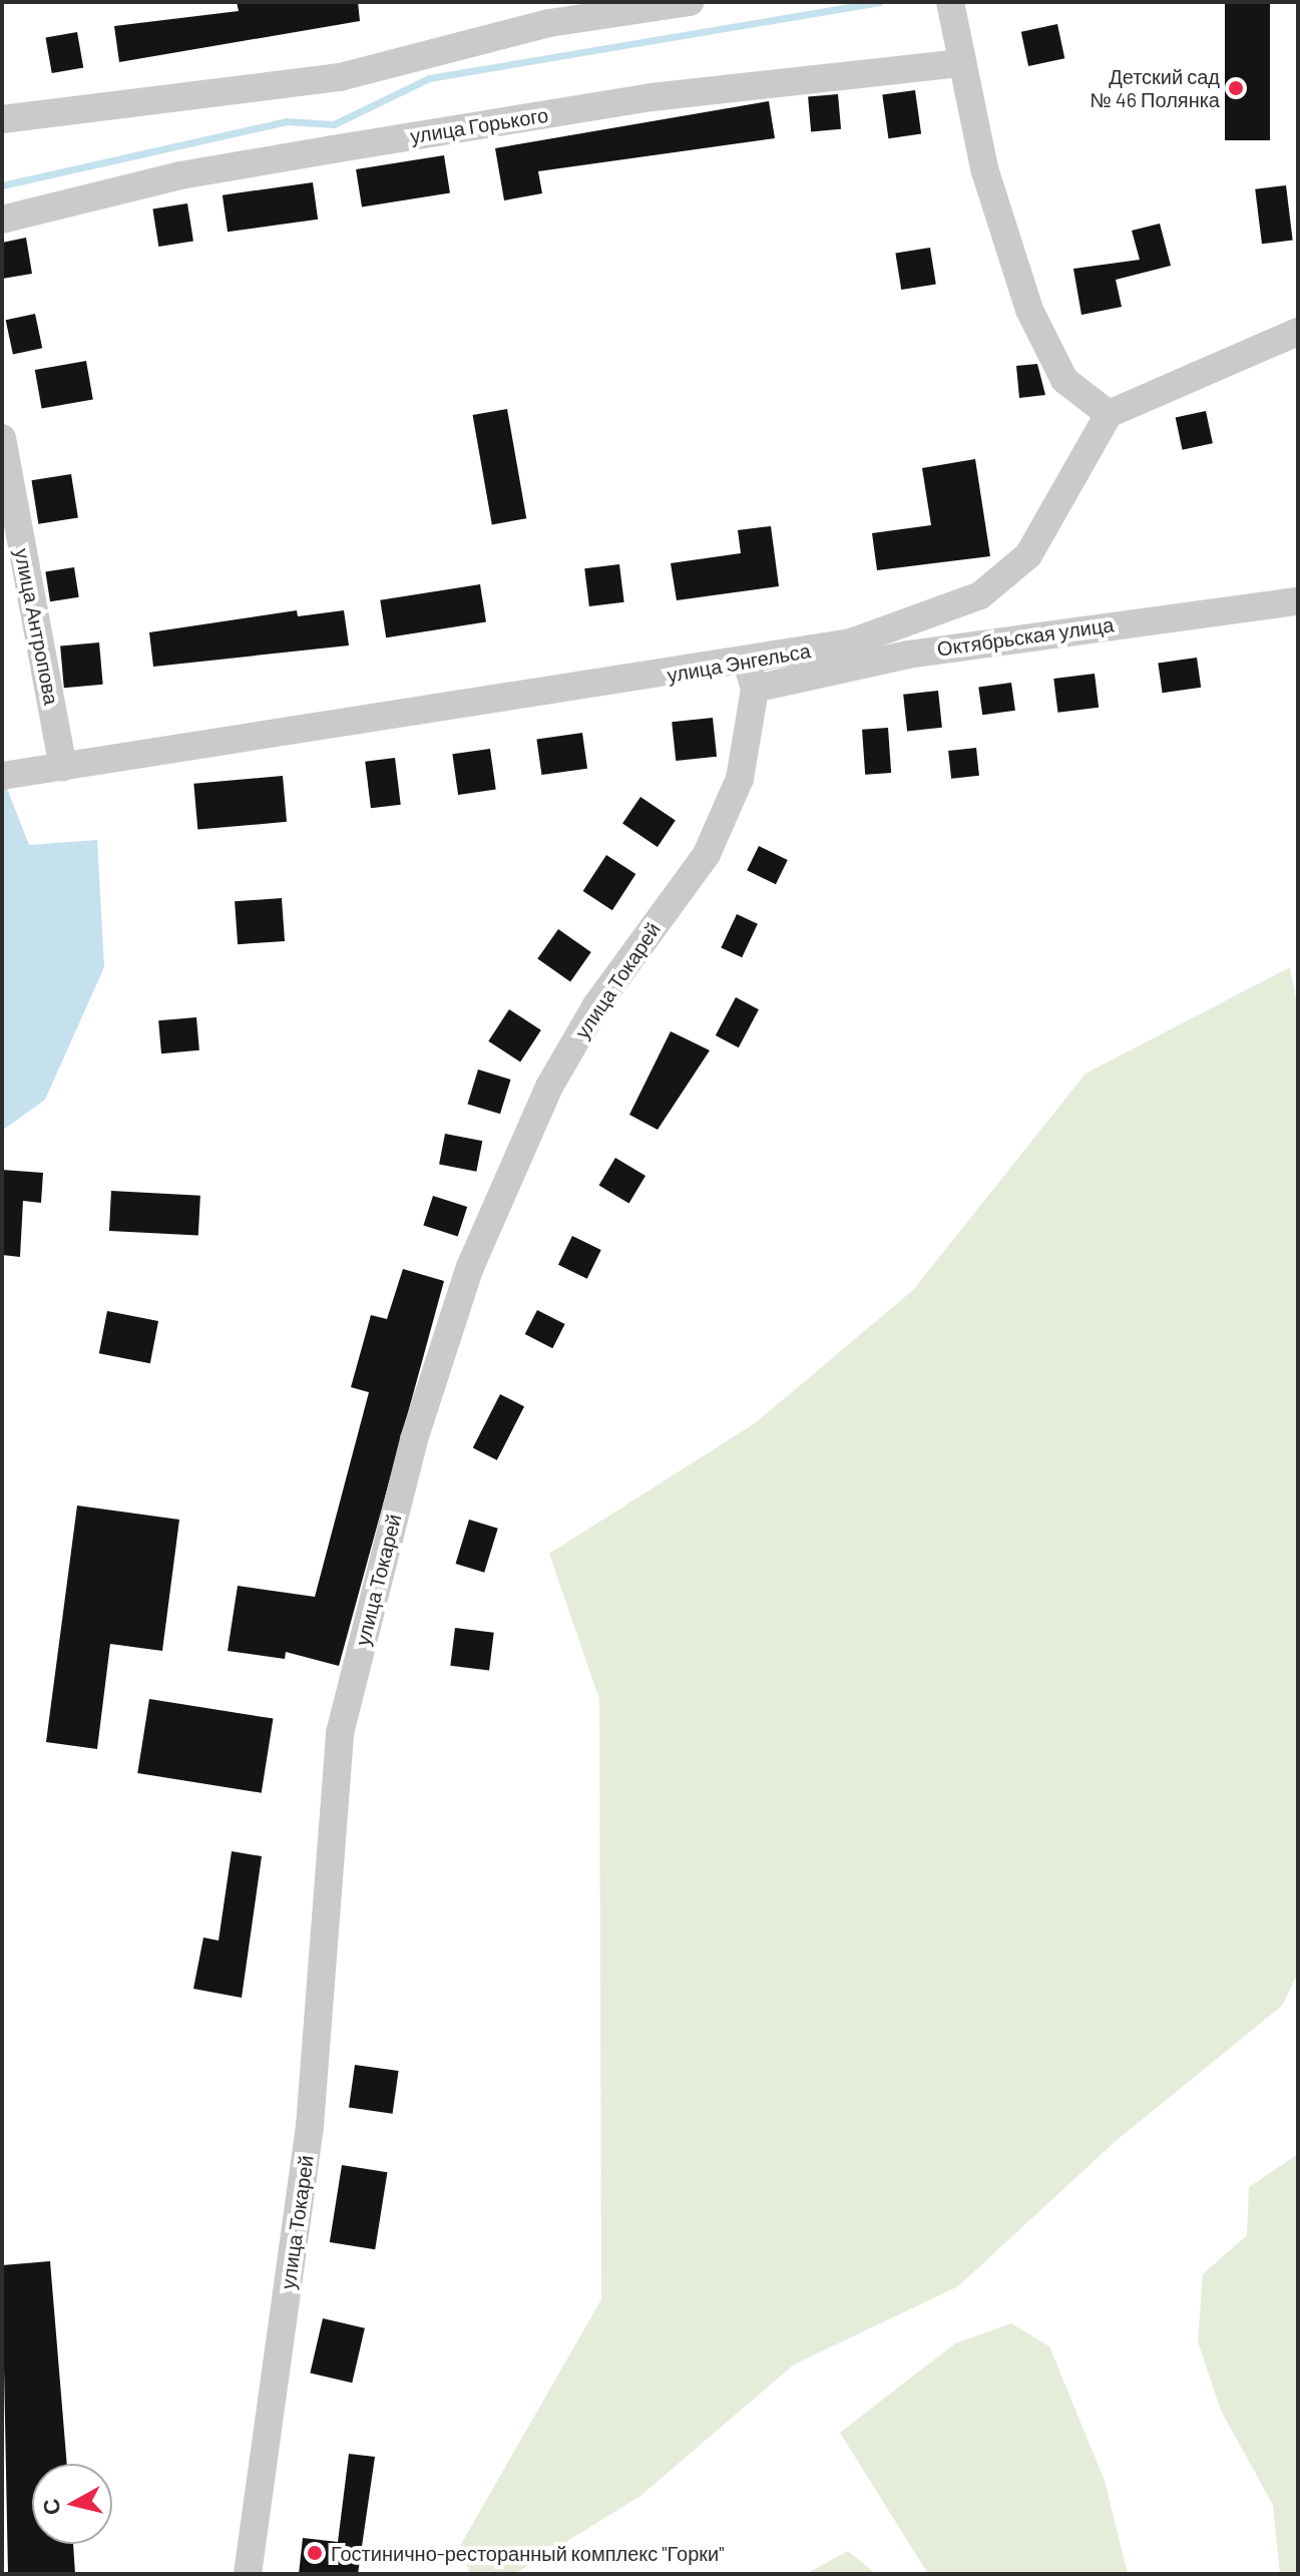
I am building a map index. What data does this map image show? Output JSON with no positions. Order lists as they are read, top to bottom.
{
  "streets": {
    "street": [
      "улица Горького",
      "улица Антропова",
      "Октябрьская улица",
      "улица Энгельса",
      "улица Токарей"
    ]
  },
  "crossings": [
    ["улица Антропова", "улица Энгельса"],
    ["Октябрьская улица", "улица Энгельса"],
    ["Октябрьская улица", "улица Токарей"],
    ["улица Энгельса", "улица Токарей"]
  ],
  "places": ["Детский сад № 46 Полянка", "Гостинично-ресторанный комплекс \"Горки\""],
  "north": "left"
}
